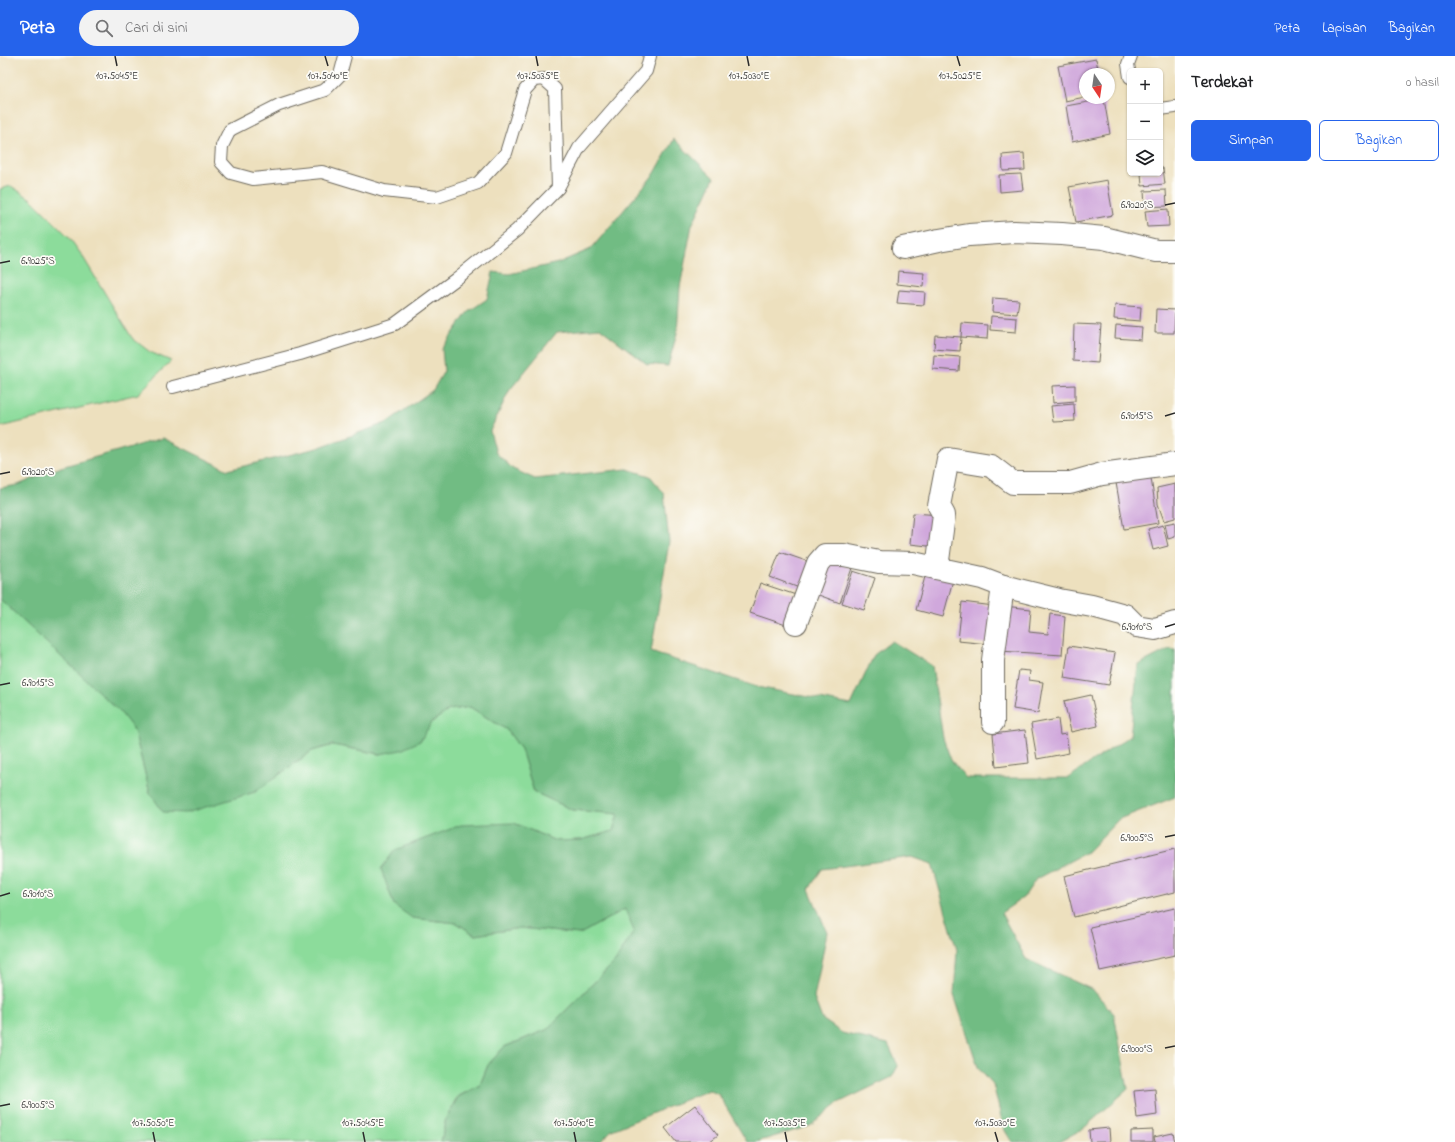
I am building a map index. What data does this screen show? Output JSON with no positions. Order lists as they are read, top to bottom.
{
  "north": "bottom",
  "page": {
    "header": "Peta",
    "search": "Cari di sini",
    "nav": ["Peta", "Lapisan", "Bagikan"],
    "heading": ["Terdekat", "0 hasil"],
    "map_buttons": ["+", "−"],
    "buttons": ["Simpan", "Bagikan"]
  },
  "coordinates": [
    "107.5045°E",
    "107.5040°E",
    "107.5035°E",
    "107.5030°E",
    "107.5025°E",
    "6.9020°S",
    "6.9025°S",
    "6.9015°S",
    "6.9010°S",
    "6.9005°S",
    "6.9000°S",
    "107.5050°E"
  ]
}
